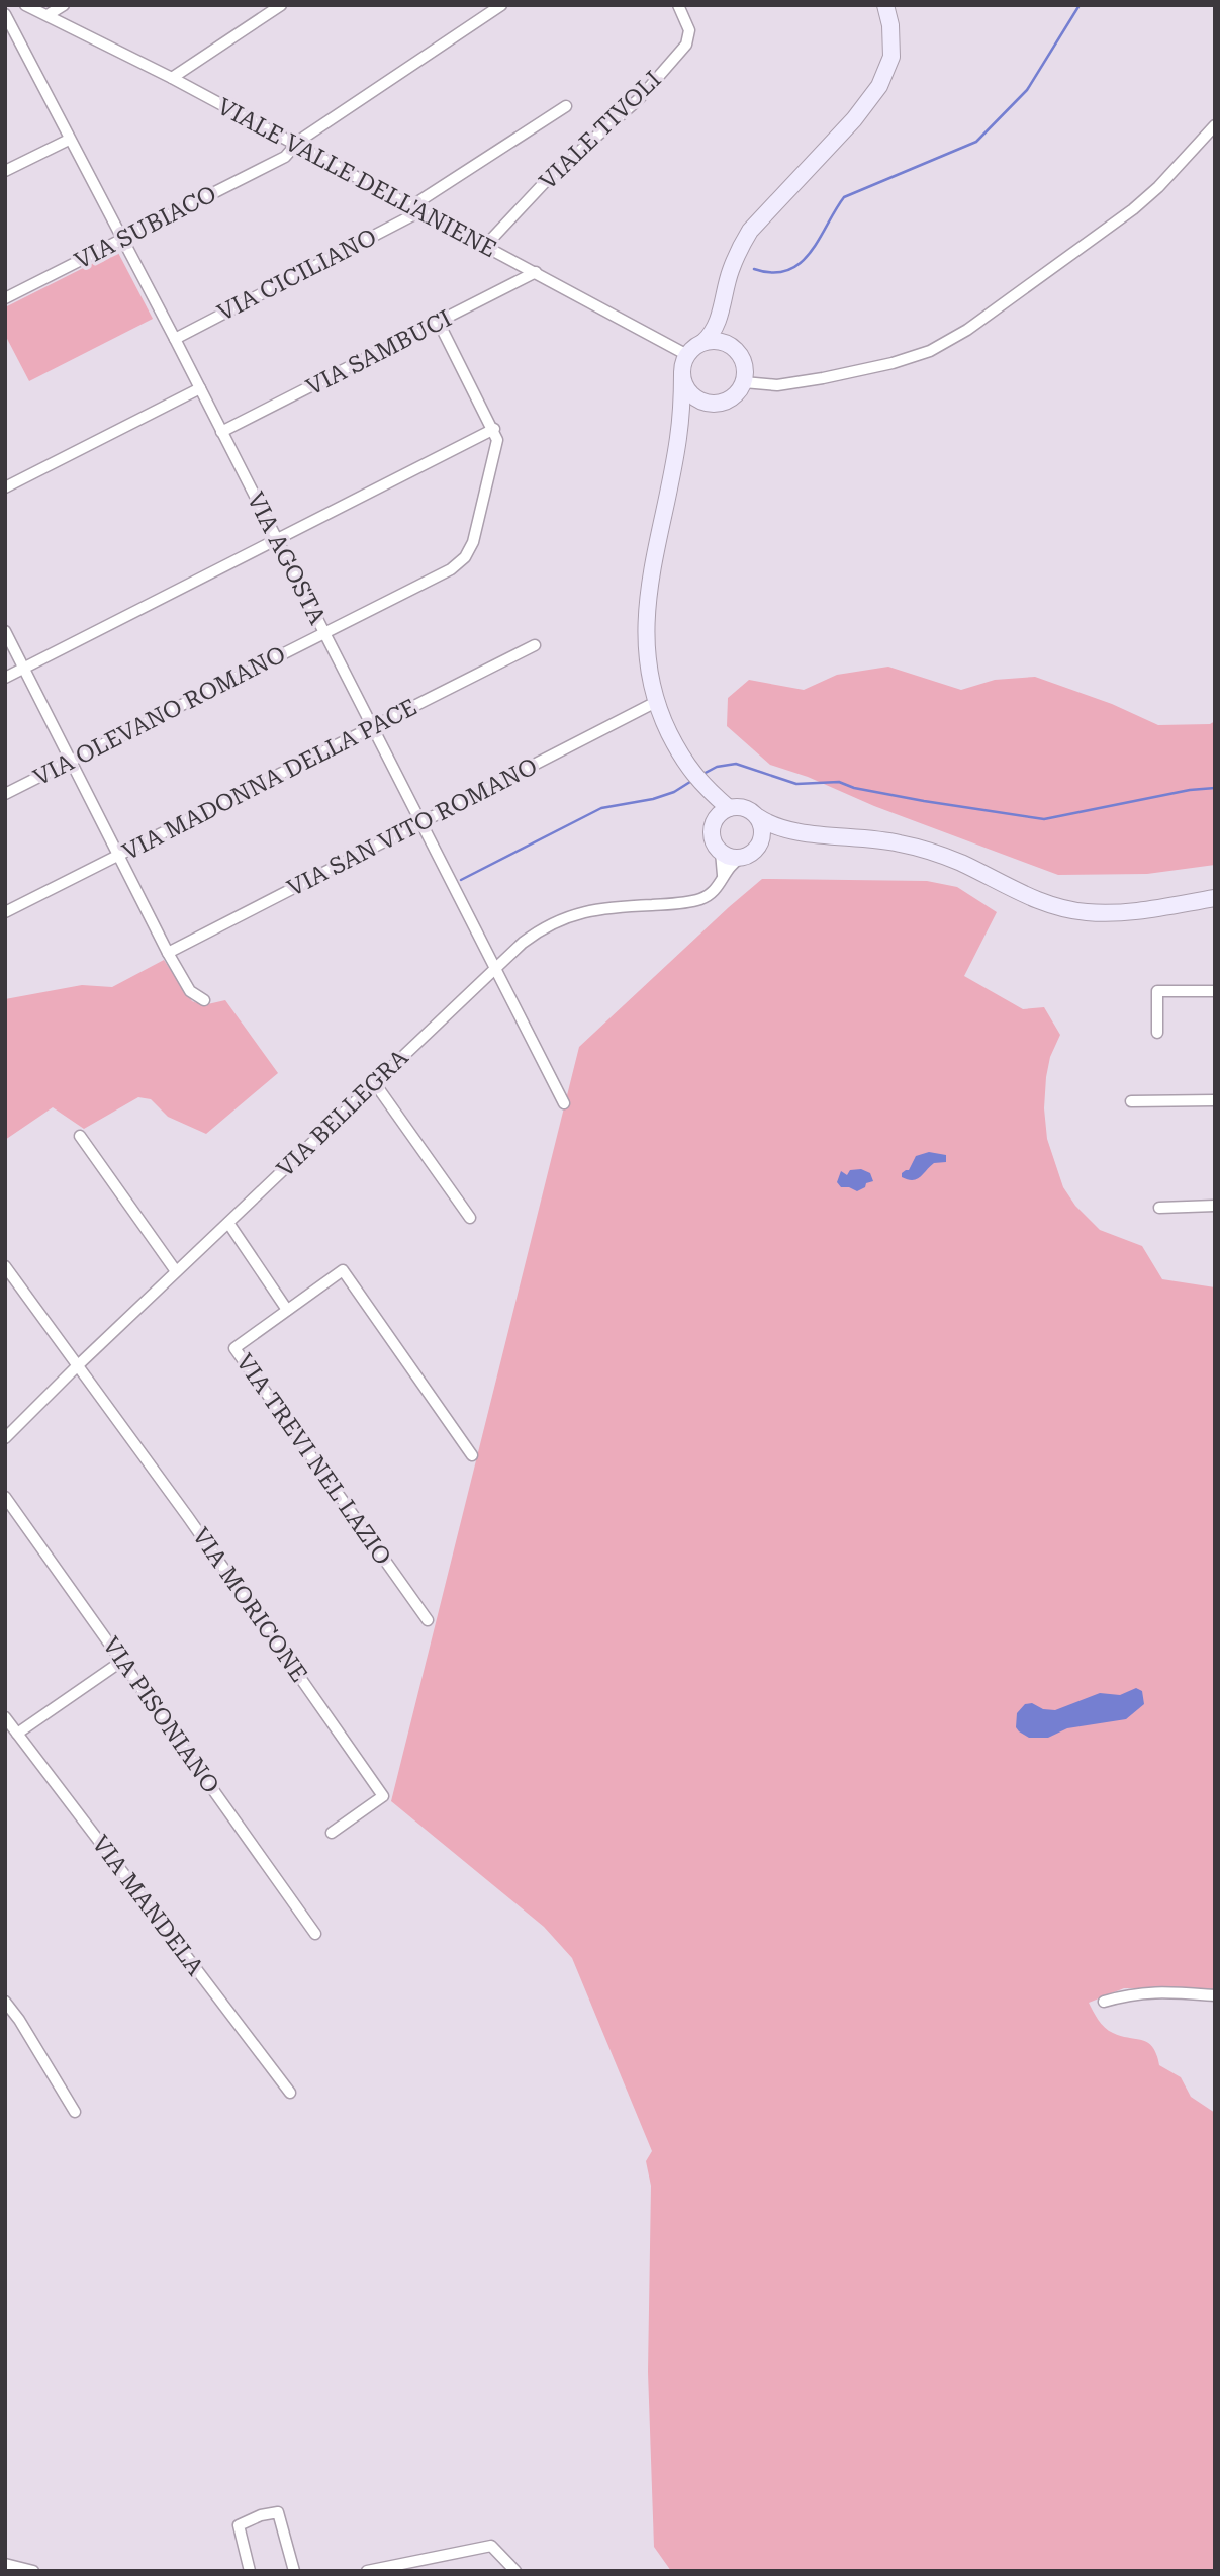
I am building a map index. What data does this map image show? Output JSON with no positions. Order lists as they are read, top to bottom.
{
  "streets": {
    "street": [
      "VIALE TIVOLI",
      "VIALE VALLE DELL'ANIENE",
      "VIA SUBIACO",
      "VIA CICILIANO",
      "VIA SAMBUCI",
      "VIA AGOSTA",
      "VIA OLEVANO ROMANO",
      "VIA MADONNA DELLA PACE",
      "VIA SAN VITO ROMANO",
      "VIA BELLEGRA",
      "VIA TREVI NEL LAZIO",
      "VIA MORICONE",
      "VIA PISONIANO",
      "VIA MANDELA"
    ]
  },
  "crossings": [
    ["VIALE TIVOLI", "VIALE VALLE DELL'ANIENE"],
    ["VIALE VALLE DELL'ANIENE", "VIA SUBIACO"],
    ["VIALE VALLE DELL'ANIENE", "VIA CICILIANO"],
    ["VIALE VALLE DELL'ANIENE", "VIA SAMBUCI"],
    ["VIA SUBIACO", "VIA AGOSTA"],
    ["VIA CICILIANO", "VIA AGOSTA"],
    ["VIA SAMBUCI", "VIA AGOSTA"],
    ["VIA SAMBUCI", "VIA OLEVANO ROMANO"],
    ["VIA AGOSTA", "VIA OLEVANO ROMANO"],
    ["VIA AGOSTA", "VIA MADONNA DELLA PACE"],
    ["VIA AGOSTA", "VIA SAN VITO ROMANO"],
    ["VIA AGOSTA", "VIA BELLEGRA"],
    ["VIA BELLEGRA", "VIA MORICONE"]
  ]
}
